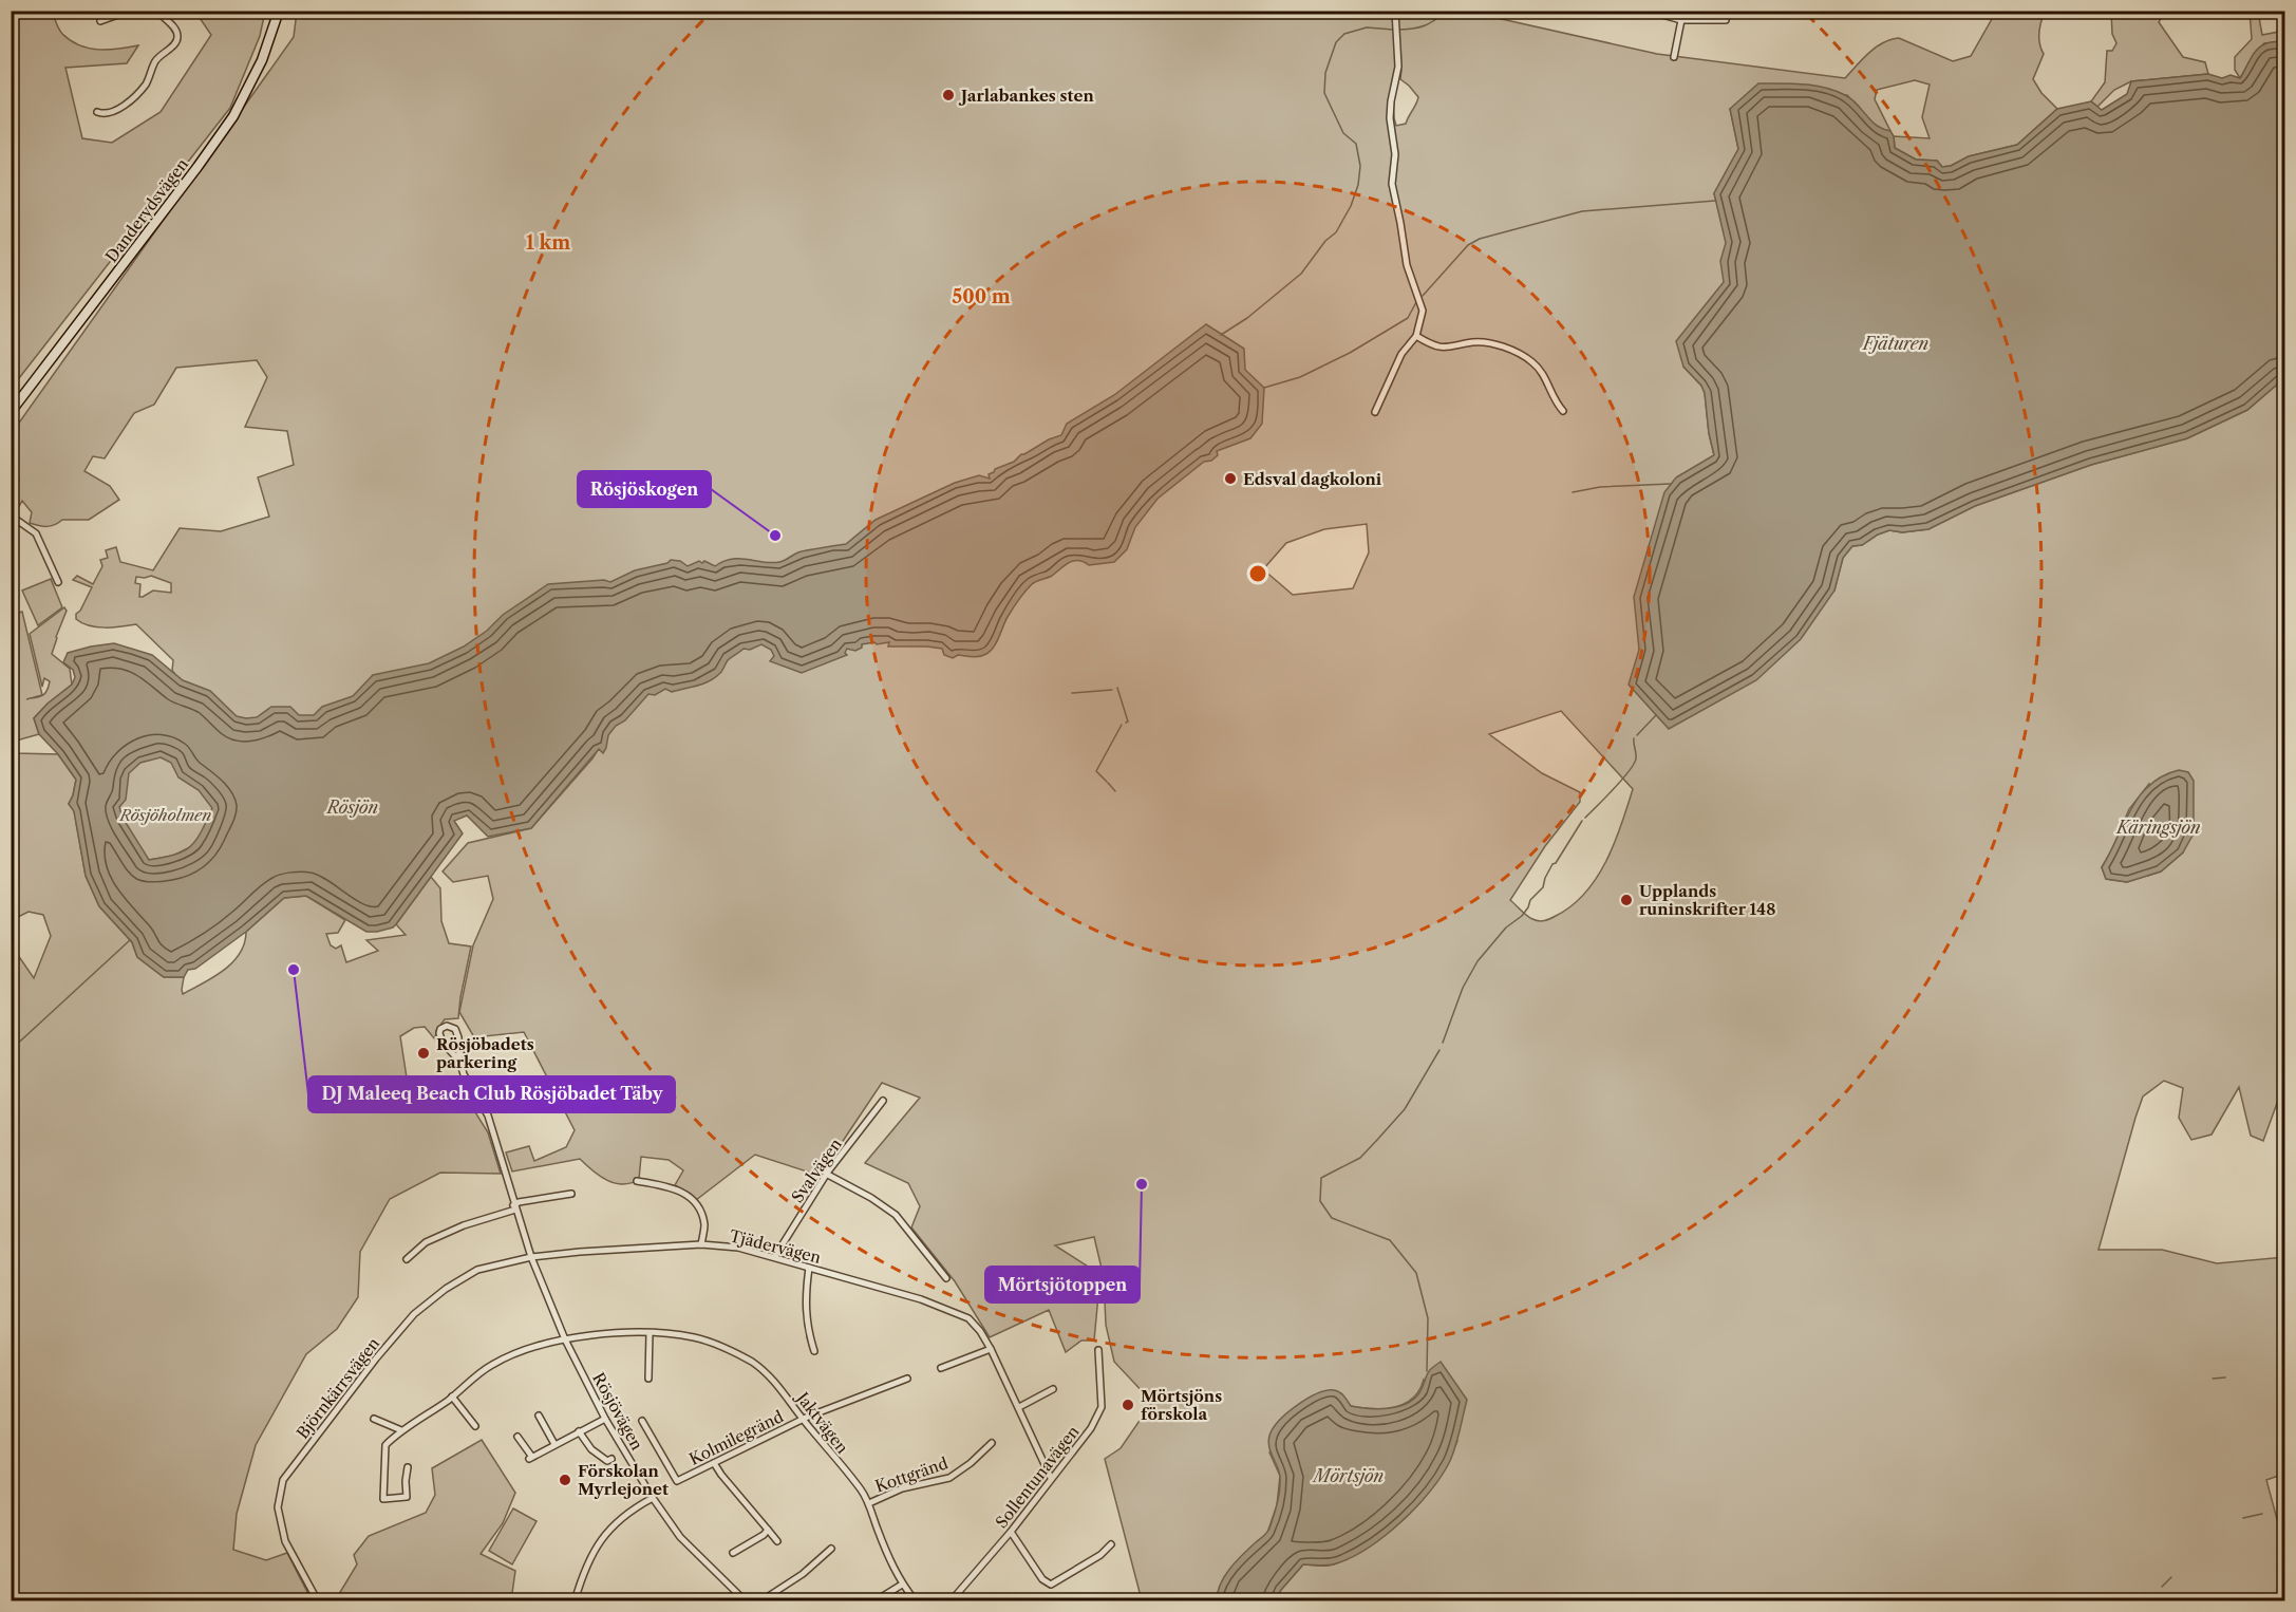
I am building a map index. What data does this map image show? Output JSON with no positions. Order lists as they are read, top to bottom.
{
  "streets": {
    "main road": ["Danderydsvägen"],
    "street": [
      "Svalvägen",
      "Tjädervägen",
      "Björnkärrsvägen",
      "Rösjövägen",
      "Jaktvägen",
      "Kolmilegränd",
      "Kottgränd",
      "Sollentunavägen"
    ]
  },
  "crossings": [
    ["Svalvägen", "Tjädervägen"],
    ["Tjädervägen", "Björnkärrsvägen"],
    ["Tjädervägen", "Rösjövägen"],
    ["Tjädervägen", "Sollentunavägen"],
    ["Björnkärrsvägen", "Rösjövägen"],
    ["Rösjövägen", "Jaktvägen"],
    ["Jaktvägen", "Kolmilegränd"],
    ["Jaktvägen", "Kottgränd"]
  ],
  "water": [
    "Fjäturen",
    "Rösjön",
    "Käringsjön",
    "Mörtsjön"
  ],
  "parks": ["Rösjöholmen"],
  "places": [
    "Jarlabankes sten",
    "Edsval dagkoloni",
    "Rösjöskogen",
    "Upplands runinskrifter 148",
    "DJ Maleeq Beach Club Rösjöbadet Täby",
    "Rösjöbadets parkering",
    "Mörtsjötoppen",
    "Mörtsjöns förskola",
    "Förskolan Myrlejonet"
  ],
  "rings": ["1 km", "500 m"]
}
